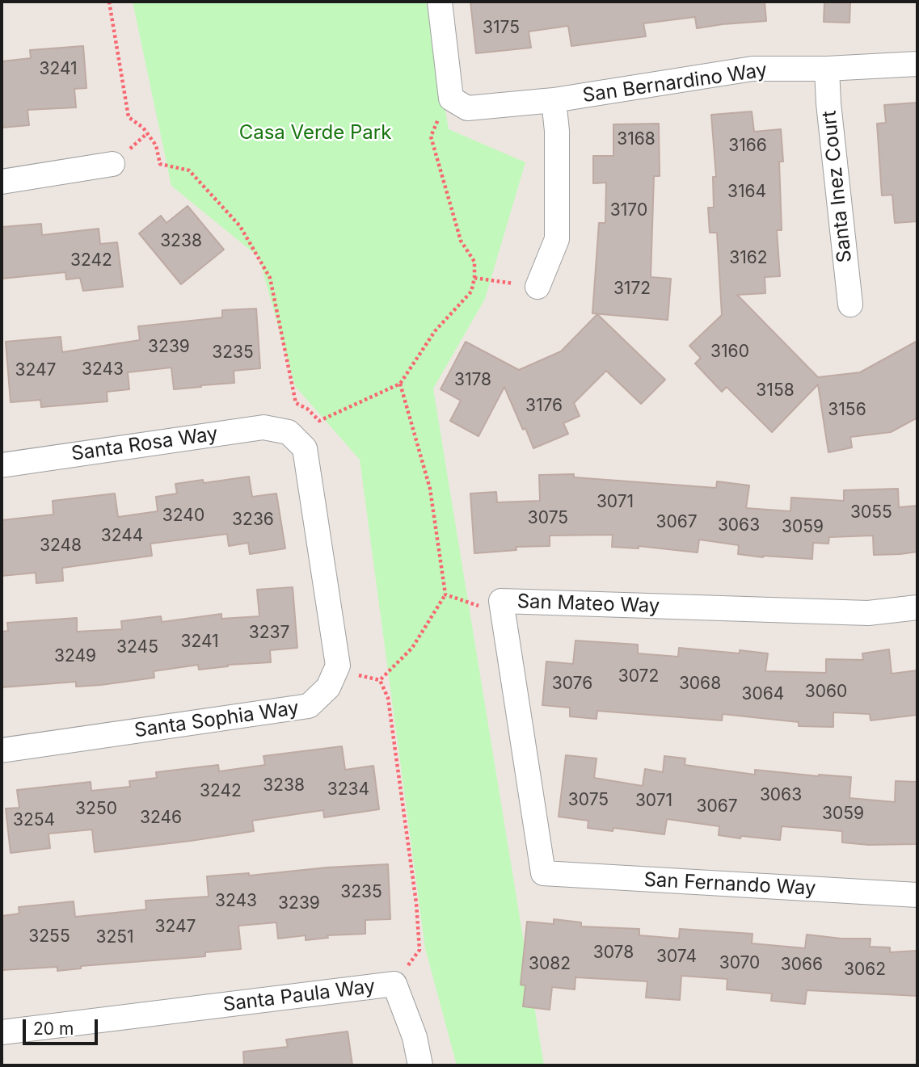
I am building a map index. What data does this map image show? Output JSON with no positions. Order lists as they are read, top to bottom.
{
  "streets": {
    "street": [
      "San Bernardino Way",
      "Santa Inez Court",
      "Santa Rosa Way",
      "San Mateo Way",
      "Santa Sophia Way",
      "San Fernando Way",
      "Santa Paula Way"
    ]
  },
  "crossings": [
    ["San Bernardino Way", "Santa Inez Court"],
    ["Santa Rosa Way", "Santa Sophia Way"],
    ["San Mateo Way", "San Fernando Way"]
  ],
  "parks": ["Casa Verde Park"],
  "house_numbers": [
    "3175",
    "3241",
    "3168",
    "3166",
    "3164",
    "3170",
    "3238",
    "3162",
    "3242",
    "3172",
    "3239",
    "3160",
    "3235",
    "3243",
    "3247",
    "3178",
    "3158",
    "3176",
    "3156",
    "3071",
    "3055",
    "3240",
    "3075",
    "3236",
    "3067",
    "3063",
    "3059",
    "3244",
    "3248",
    "3237",
    "3241",
    "3245",
    "3249",
    "3072",
    "3076",
    "3068",
    "3060",
    "3064",
    "3238",
    "3234",
    "3242",
    "3063",
    "3075",
    "3071",
    "3067",
    "3250",
    "3059",
    "3246",
    "3254",
    "3235",
    "3243",
    "3239",
    "3247",
    "3255",
    "3251",
    "3078",
    "3074",
    "3070",
    "3082",
    "3066",
    "3062"
  ],
  "scale_bar": "20 m"
}
